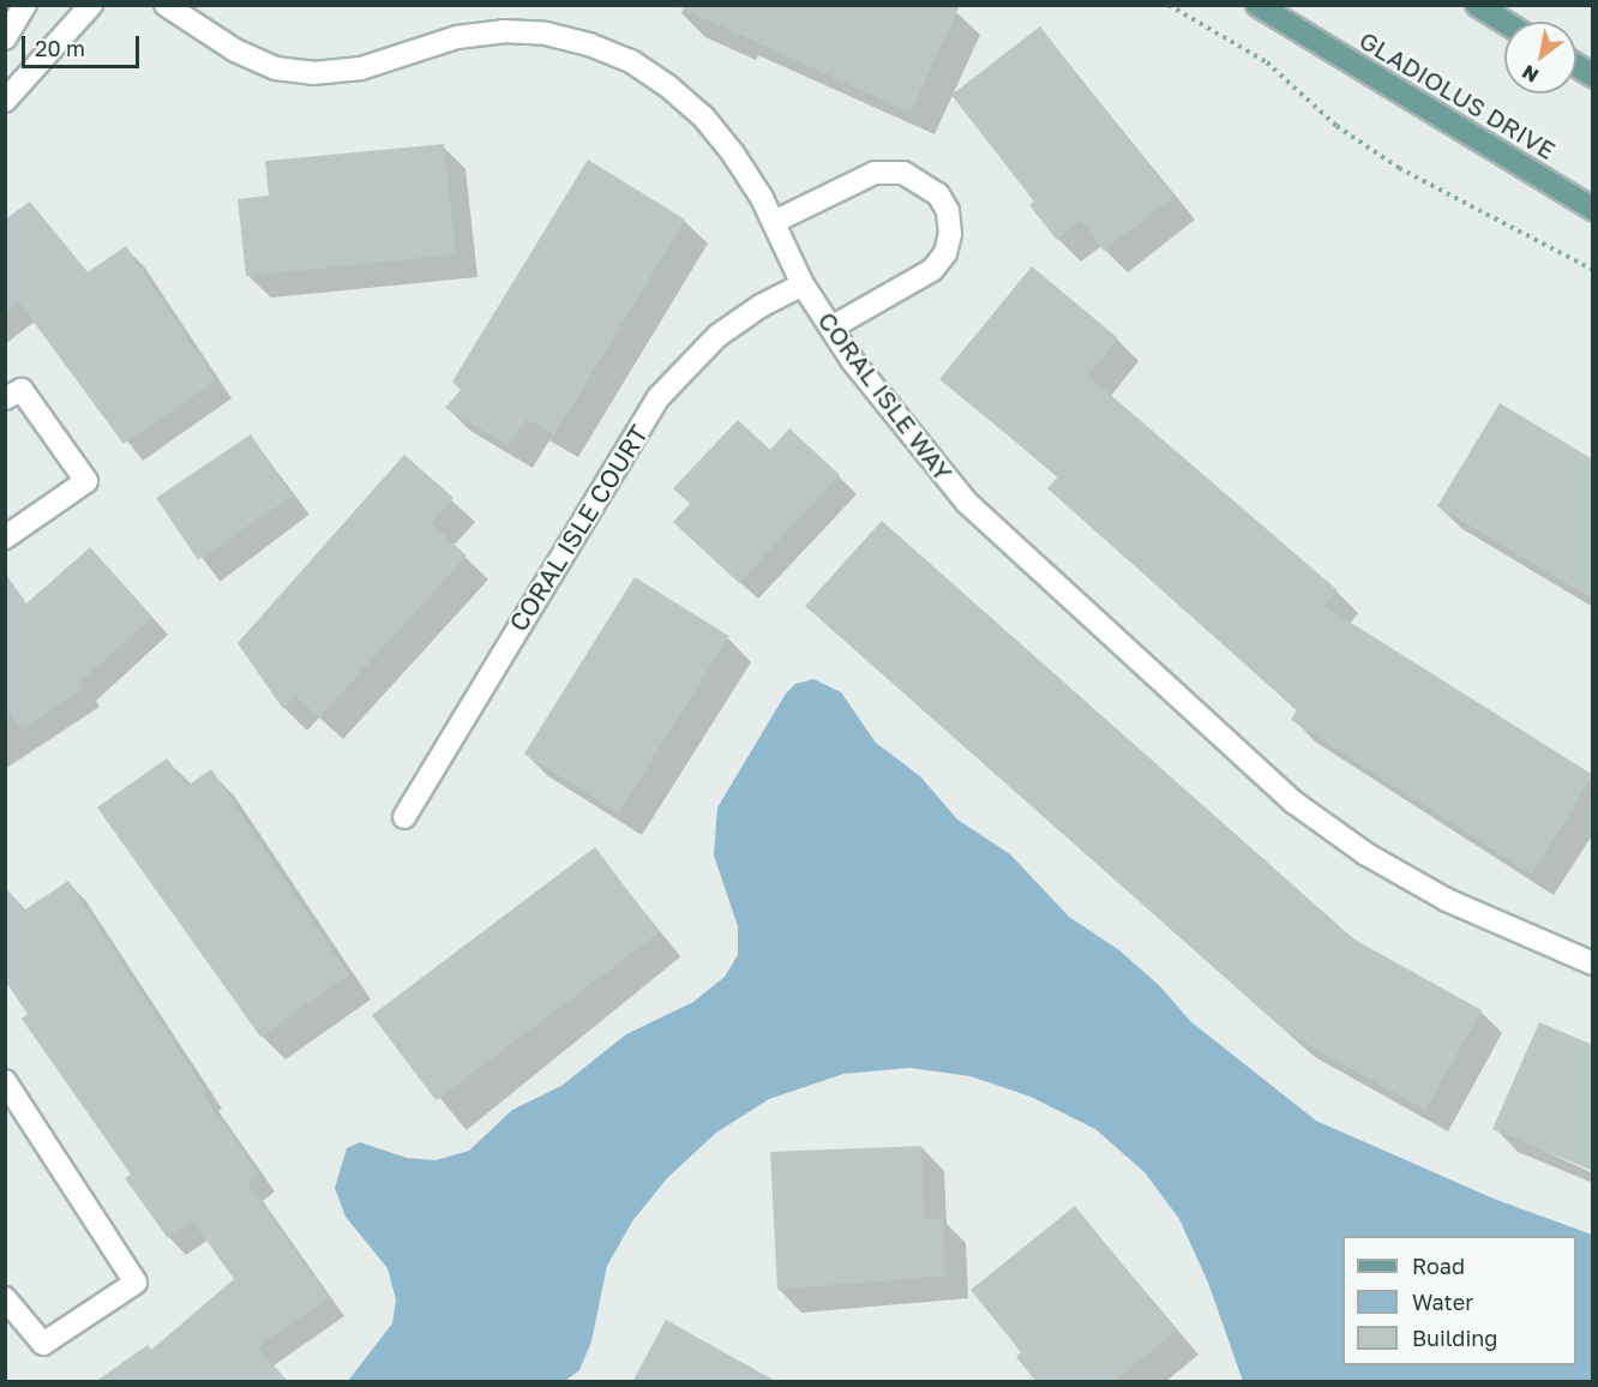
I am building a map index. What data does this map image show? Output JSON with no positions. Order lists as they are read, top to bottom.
{
  "streets": {
    "main road": ["GLADIOLUS DRIVE"],
    "street": ["CORAL ISLE WAY", "CORAL ISLE COURT"]
  },
  "crossings": [
    ["CORAL ISLE WAY", "CORAL ISLE COURT"]
  ],
  "legend": ["Road", "Water", "Building"],
  "scale_bar": "20 m",
  "north": "bottom left"
}
